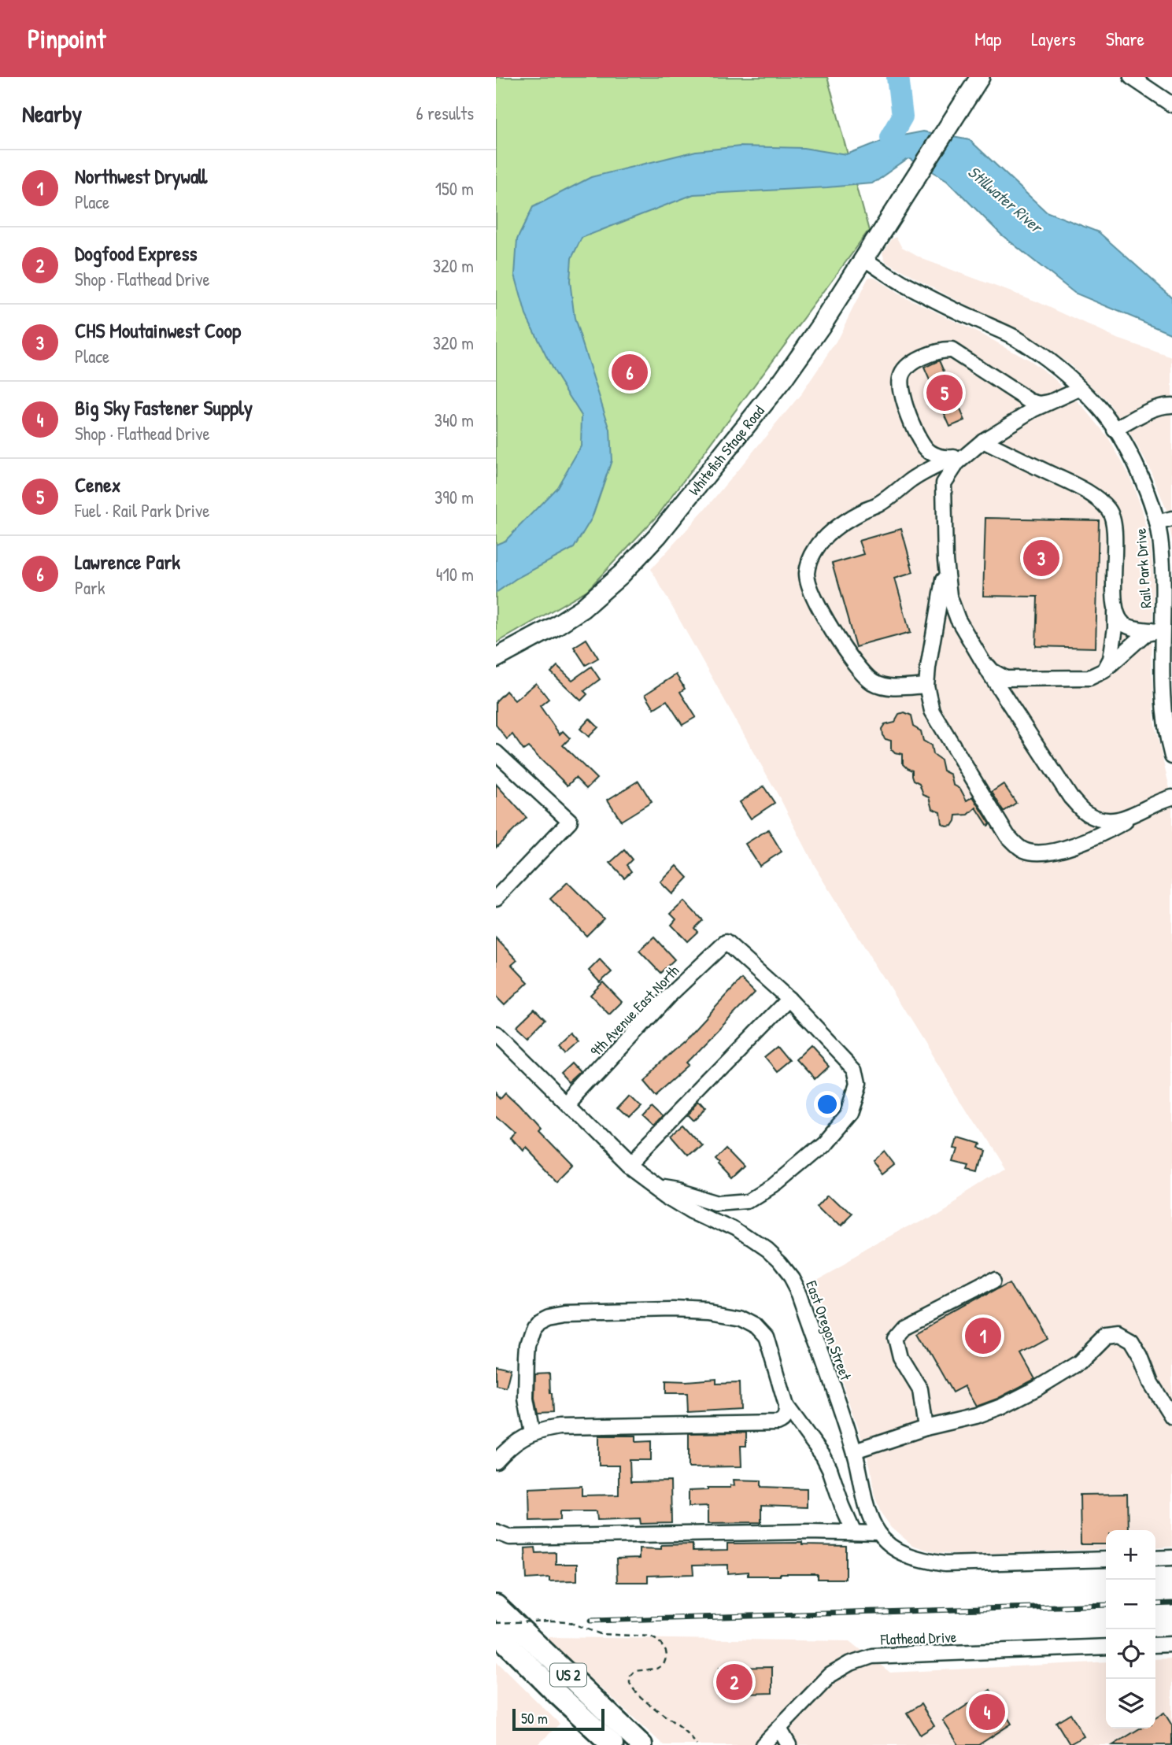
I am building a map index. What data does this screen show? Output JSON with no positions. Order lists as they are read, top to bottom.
{
  "streets": {
    "highway": ["US 2"],
    "main road": ["Whitefish Stage Road"],
    "street": [
      "Rail Park Drive",
      "9th Avenue East North",
      "East Oregon Street",
      "Flathead Drive"
    ]
  },
  "crossings": [
    ["Whitefish Stage Road", "Rail Park Drive"],
    ["9th Avenue East North", "East Oregon Street"]
  ],
  "water": ["Stillwater River"],
  "scale_bar": "50 m",
  "page": {
    "header": "Pinpoint",
    "nav": ["Map", "Layers", "Share"],
    "heading": ["Nearby", "6 results"],
    "list": [
      {
        "mark": "1",
        "name": "Northwest Drywall",
        "note": "Place",
        "value": "150 m"
      },
      {
        "mark": "2",
        "name": "Dogfood Express",
        "note": "Shop · Flathead Drive",
        "value": "320 m"
      },
      {
        "mark": "3",
        "name": "CHS Moutainwest Coop",
        "note": "Place",
        "value": "320 m"
      },
      {
        "mark": "4",
        "name": "Big Sky Fastener Supply",
        "note": "Shop · Flathead Drive",
        "value": "340 m"
      },
      {
        "mark": "5",
        "name": "Cenex",
        "note": "Fuel · Rail Park Drive",
        "value": "390 m"
      },
      {
        "mark": "6",
        "name": "Lawrence Park",
        "note": "Park",
        "value": "410 m"
      }
    ],
    "pins": [
      "6",
      "5",
      "3",
      "1",
      "2",
      "4"
    ],
    "map_buttons": ["+", "−"],
    "scale": "50 m"
  }
}
